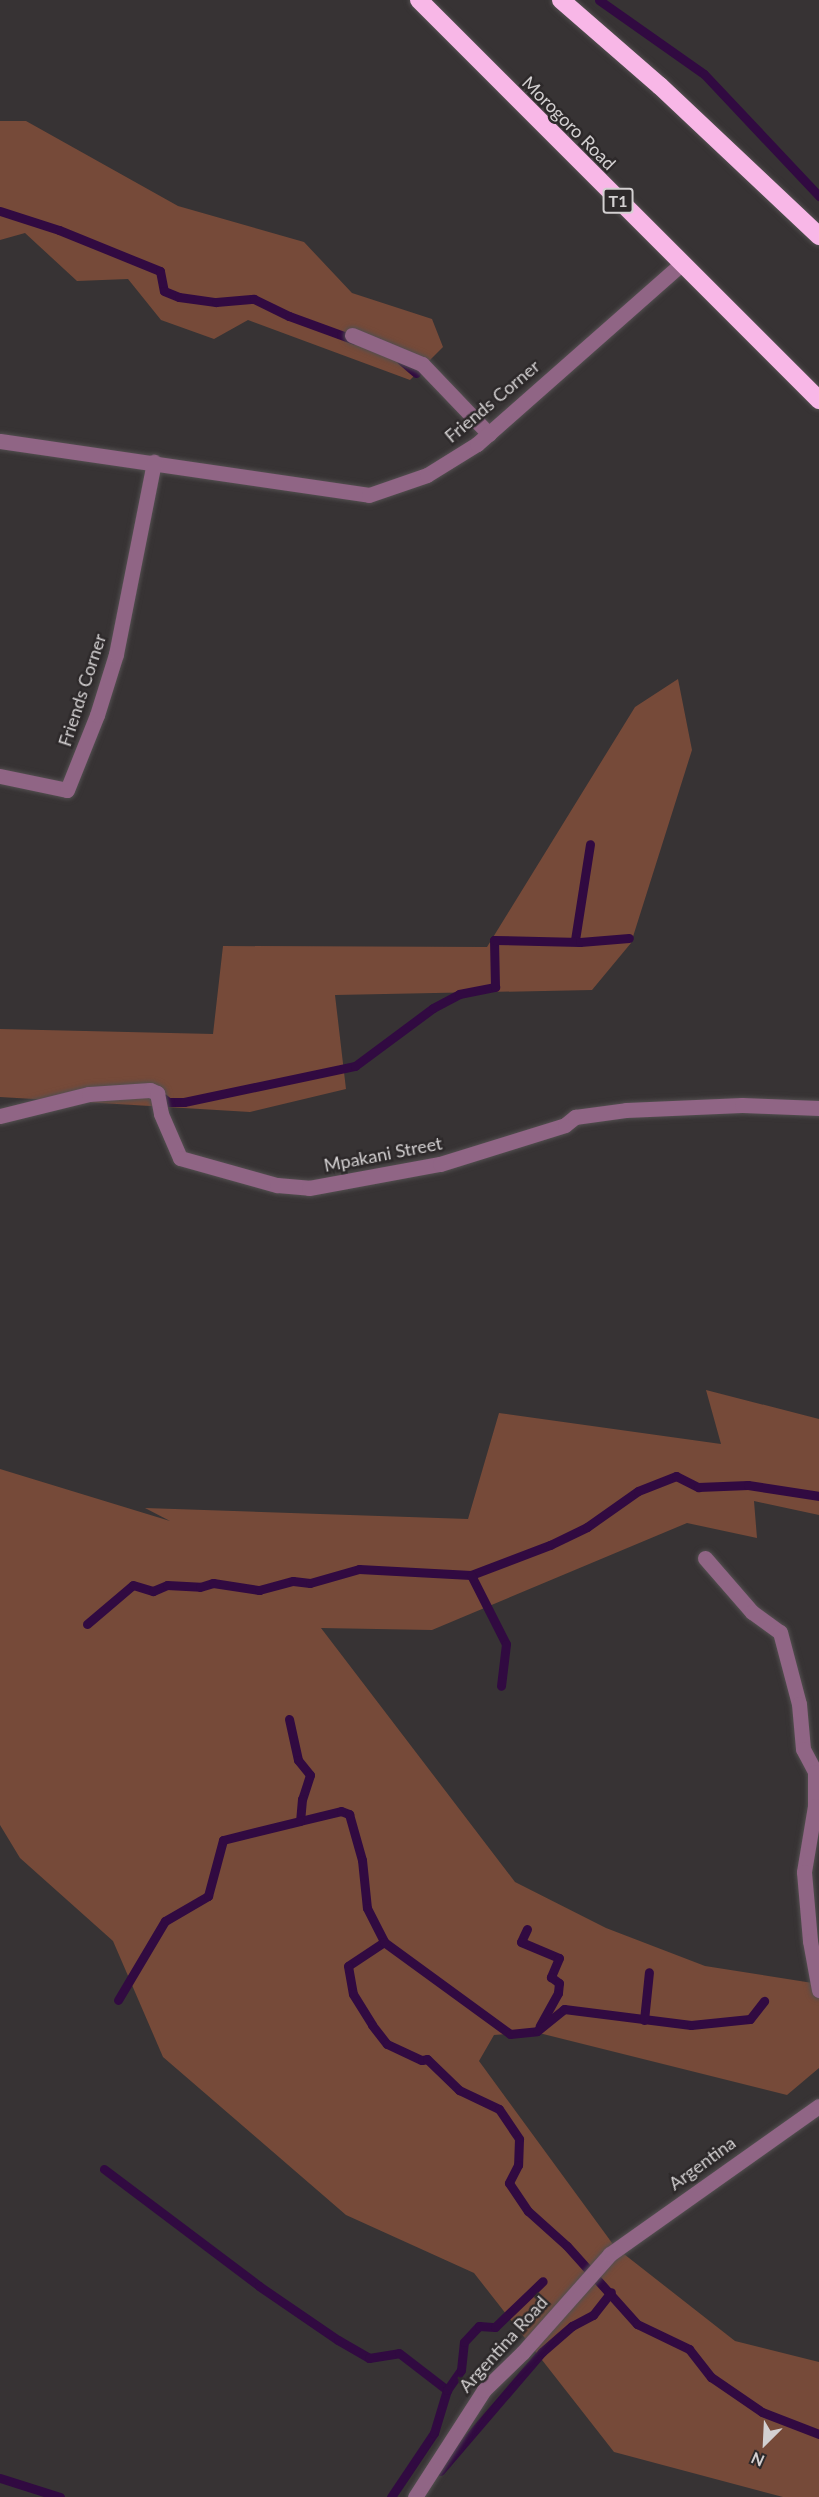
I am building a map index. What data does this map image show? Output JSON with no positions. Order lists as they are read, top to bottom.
{
  "streets": {
    "highway": ["Morogoro Road", "T1"],
    "street": [
      "Friends Corner",
      "Mpakani Street",
      "Argentina",
      "Argentina Road"
    ]
  },
  "crossings": [
    ["Morogoro Road", "Friends Corner"],
    ["Argentina", "Argentina Road"]
  ],
  "north": "bottom left"
}
